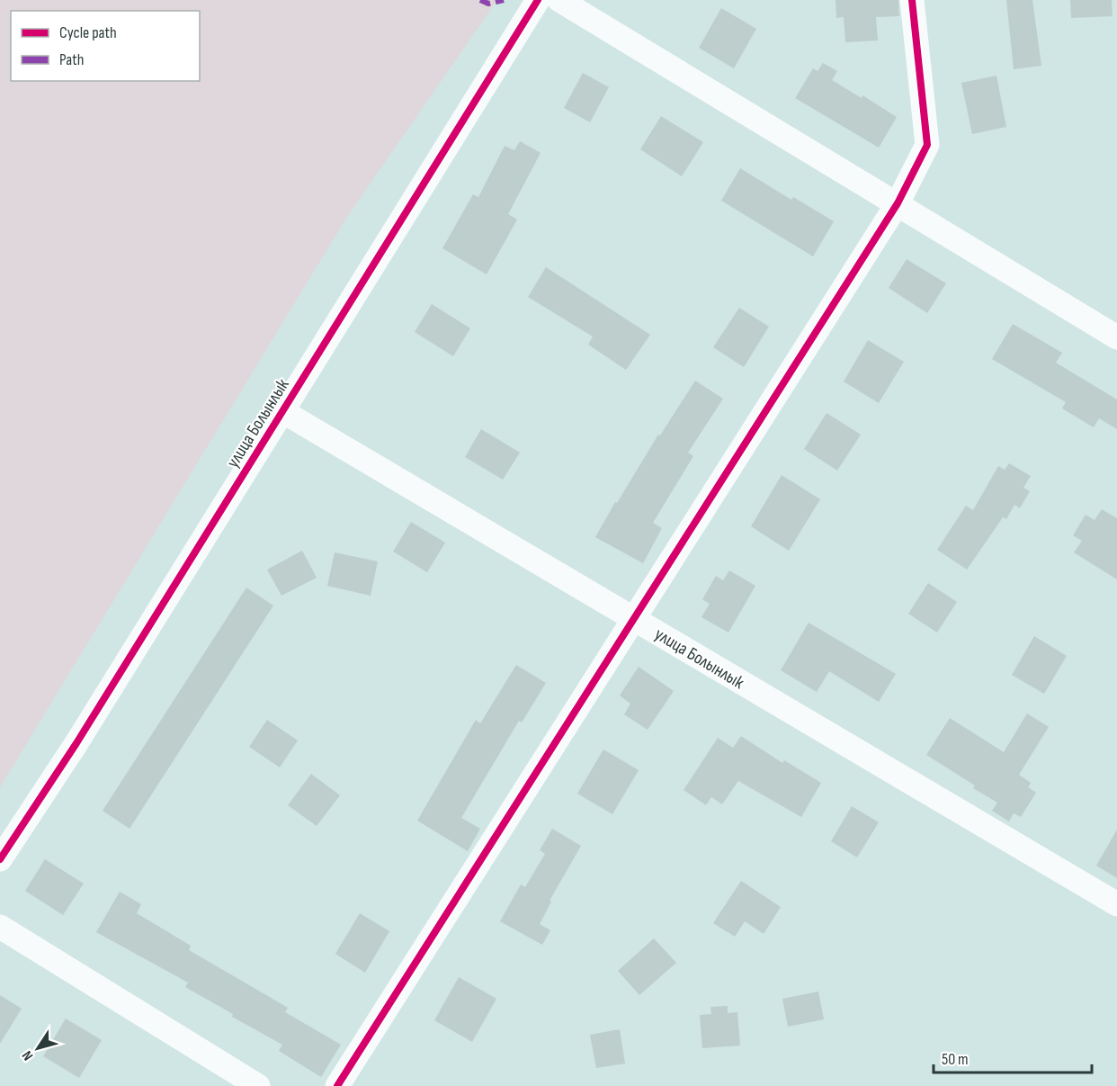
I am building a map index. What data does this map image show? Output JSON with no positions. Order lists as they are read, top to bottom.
{
  "streets": {
    "street": ["улица Болынлык"]
  },
  "legend": ["Cycle path", "Path"],
  "scale_bar": "50 m",
  "north": "bottom left"
}
